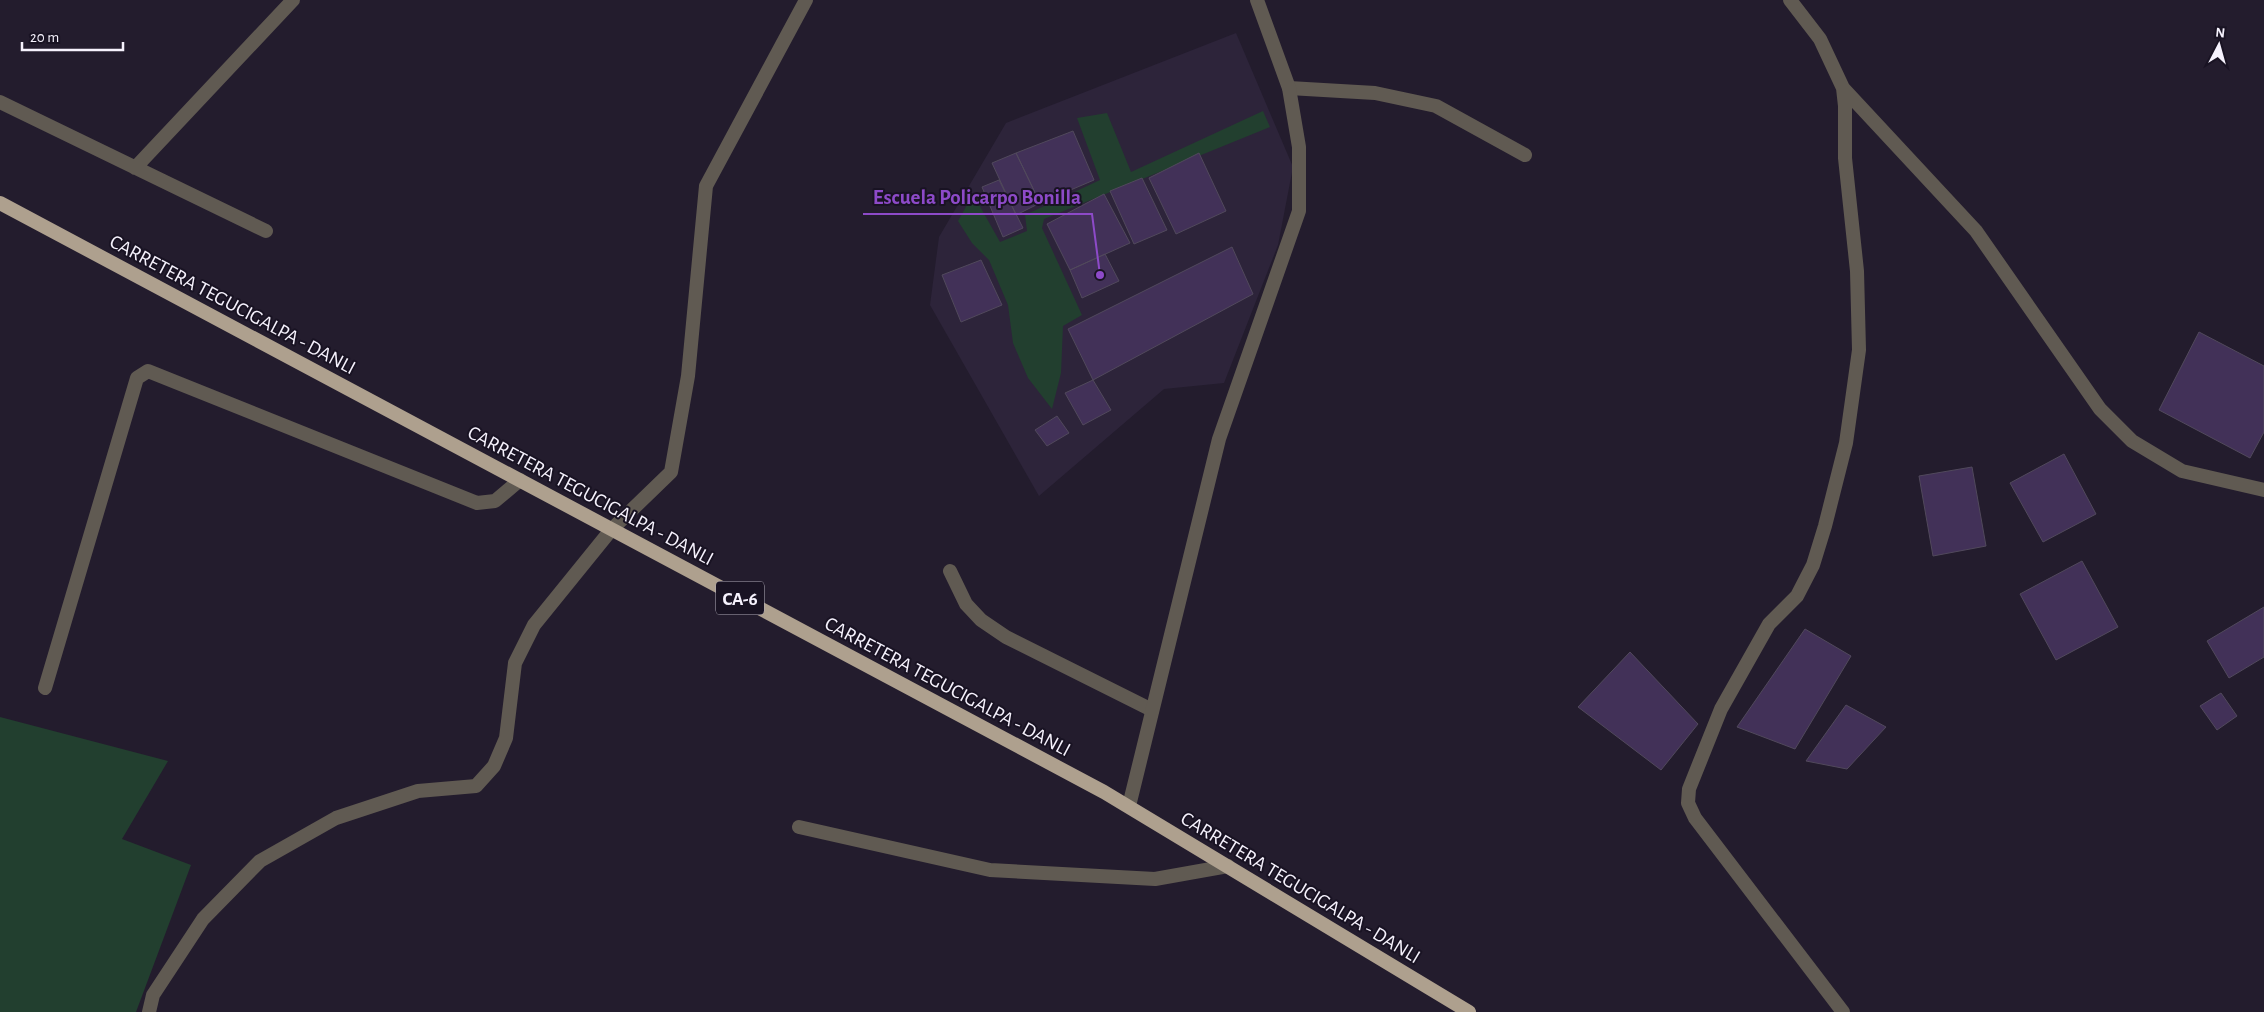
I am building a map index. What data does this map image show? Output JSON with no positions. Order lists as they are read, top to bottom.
{
  "streets": {
    "highway": ["CARRETERA TEGUCIGALPA - DANLI", "CA-6"]
  },
  "places": ["Escuela Policarpo Bonilla"],
  "scale_bar": "20 m",
  "north": "top"
}
